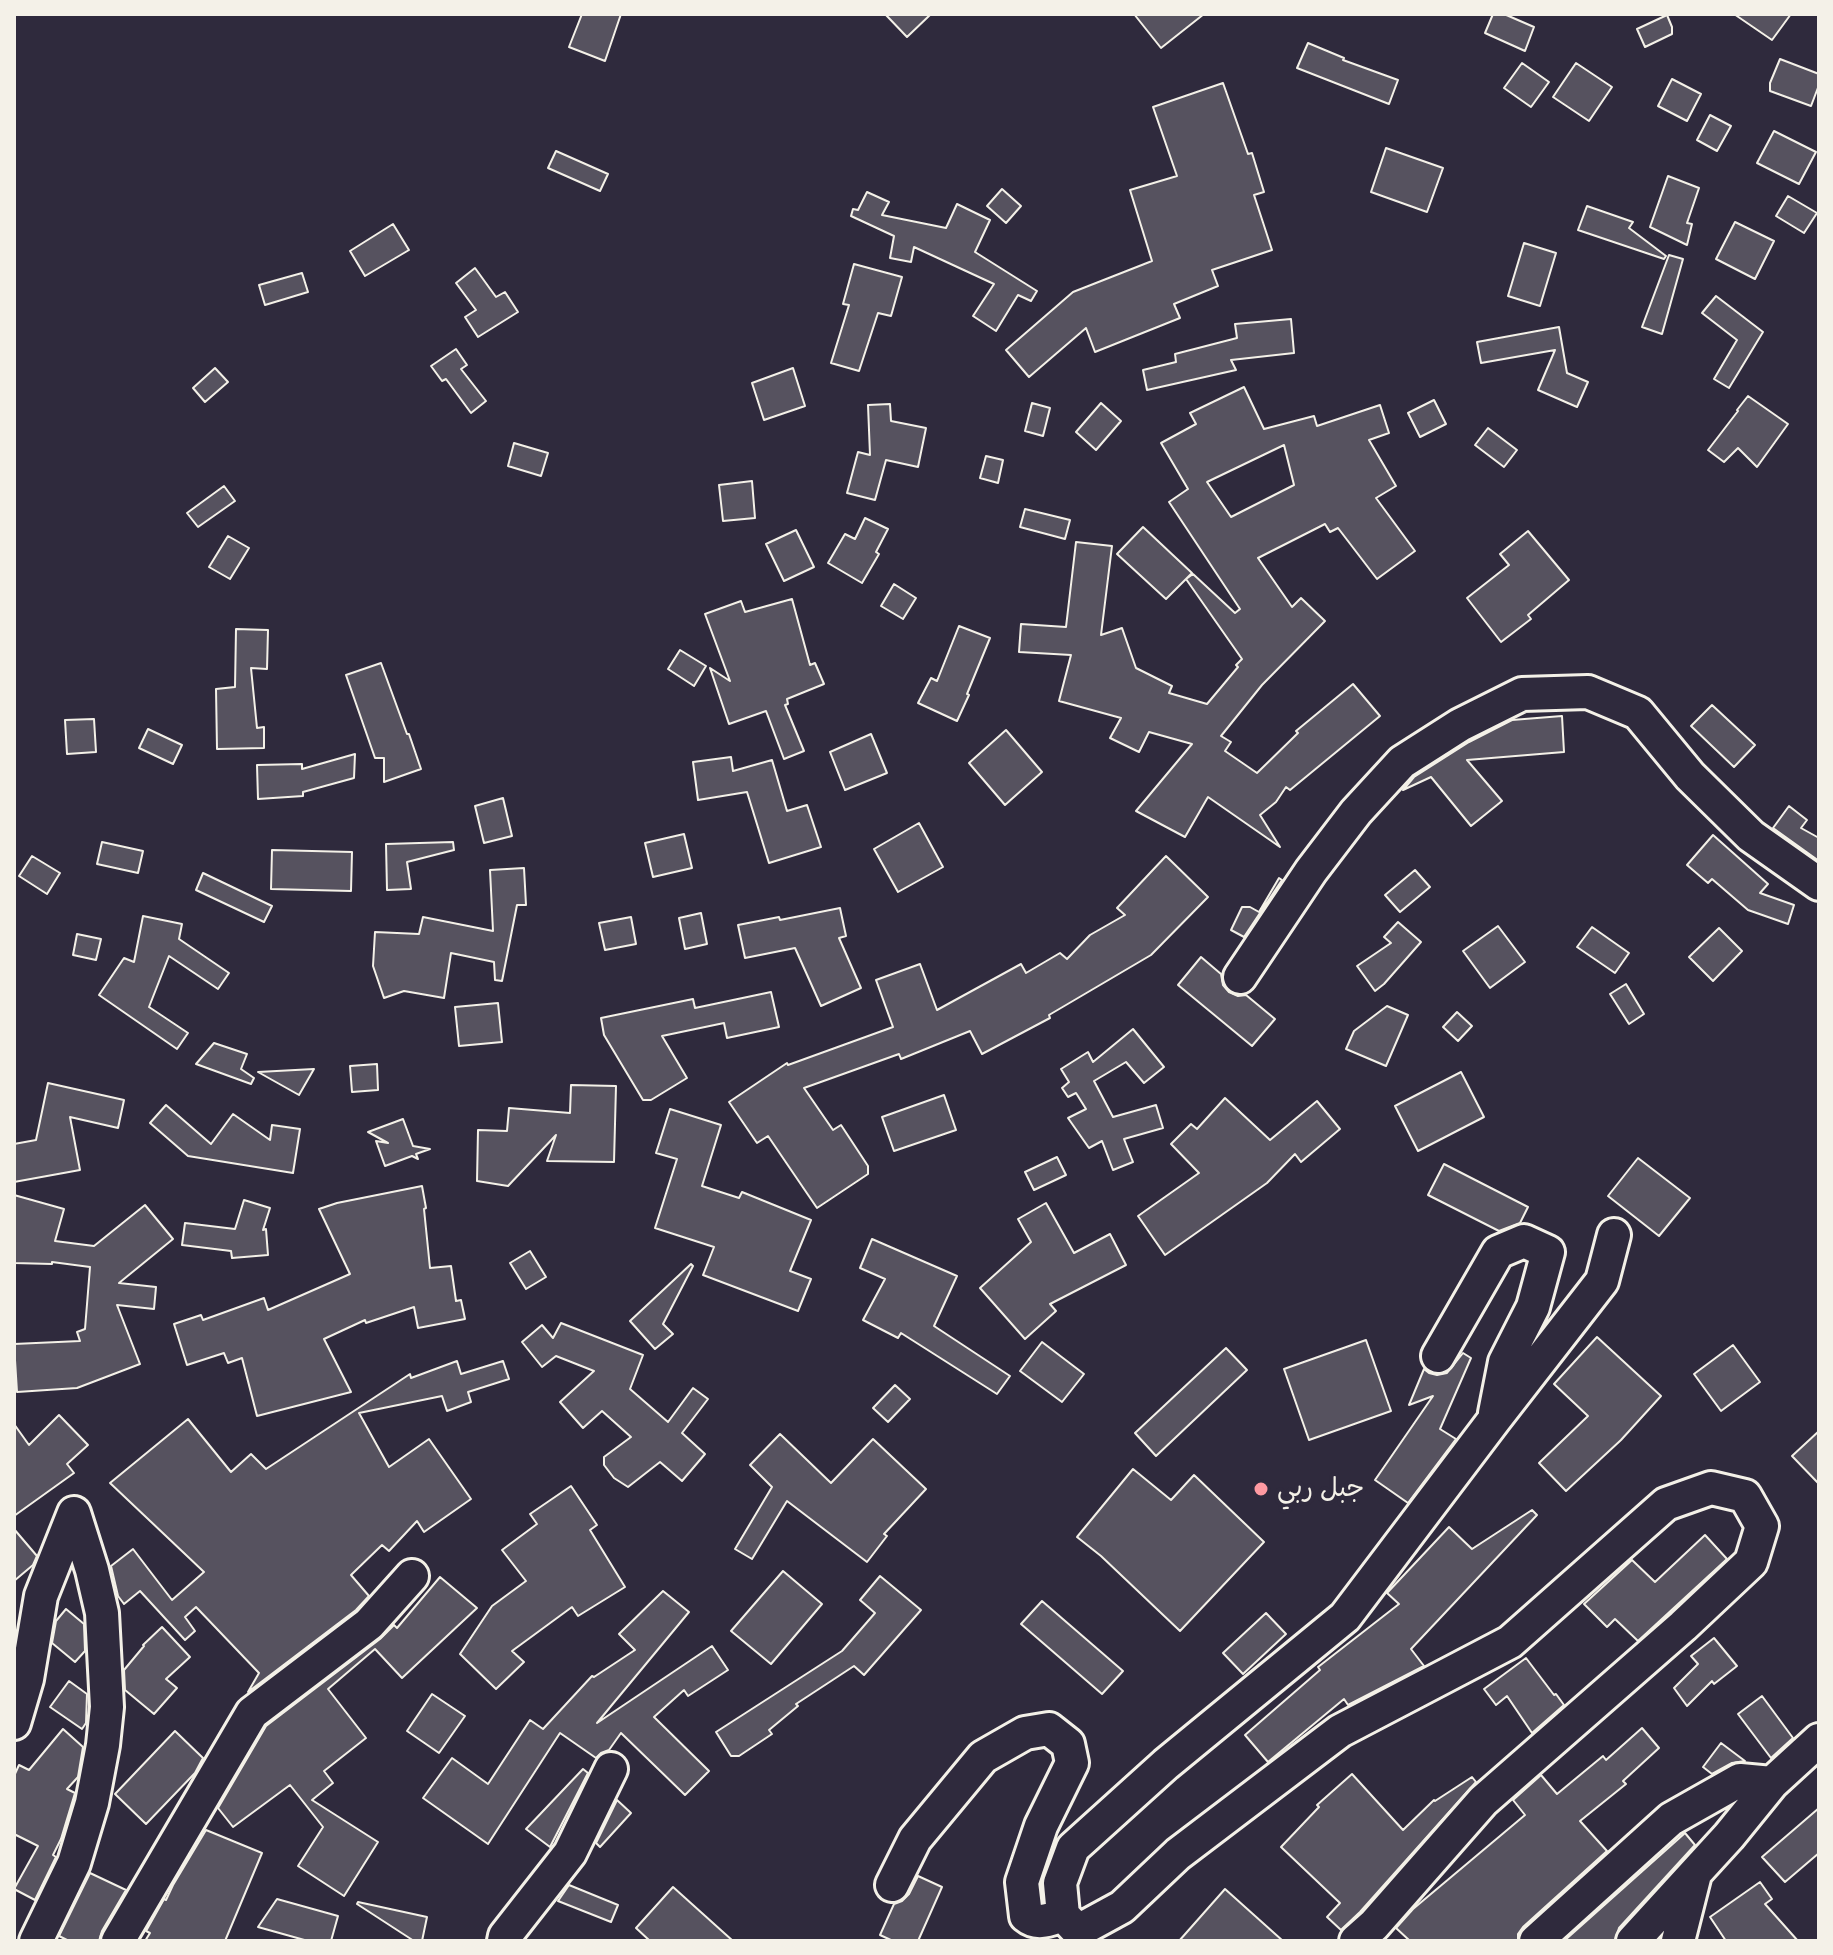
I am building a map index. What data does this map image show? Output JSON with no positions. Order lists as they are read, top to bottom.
{
  "places": ["جبل ربي"]
}
